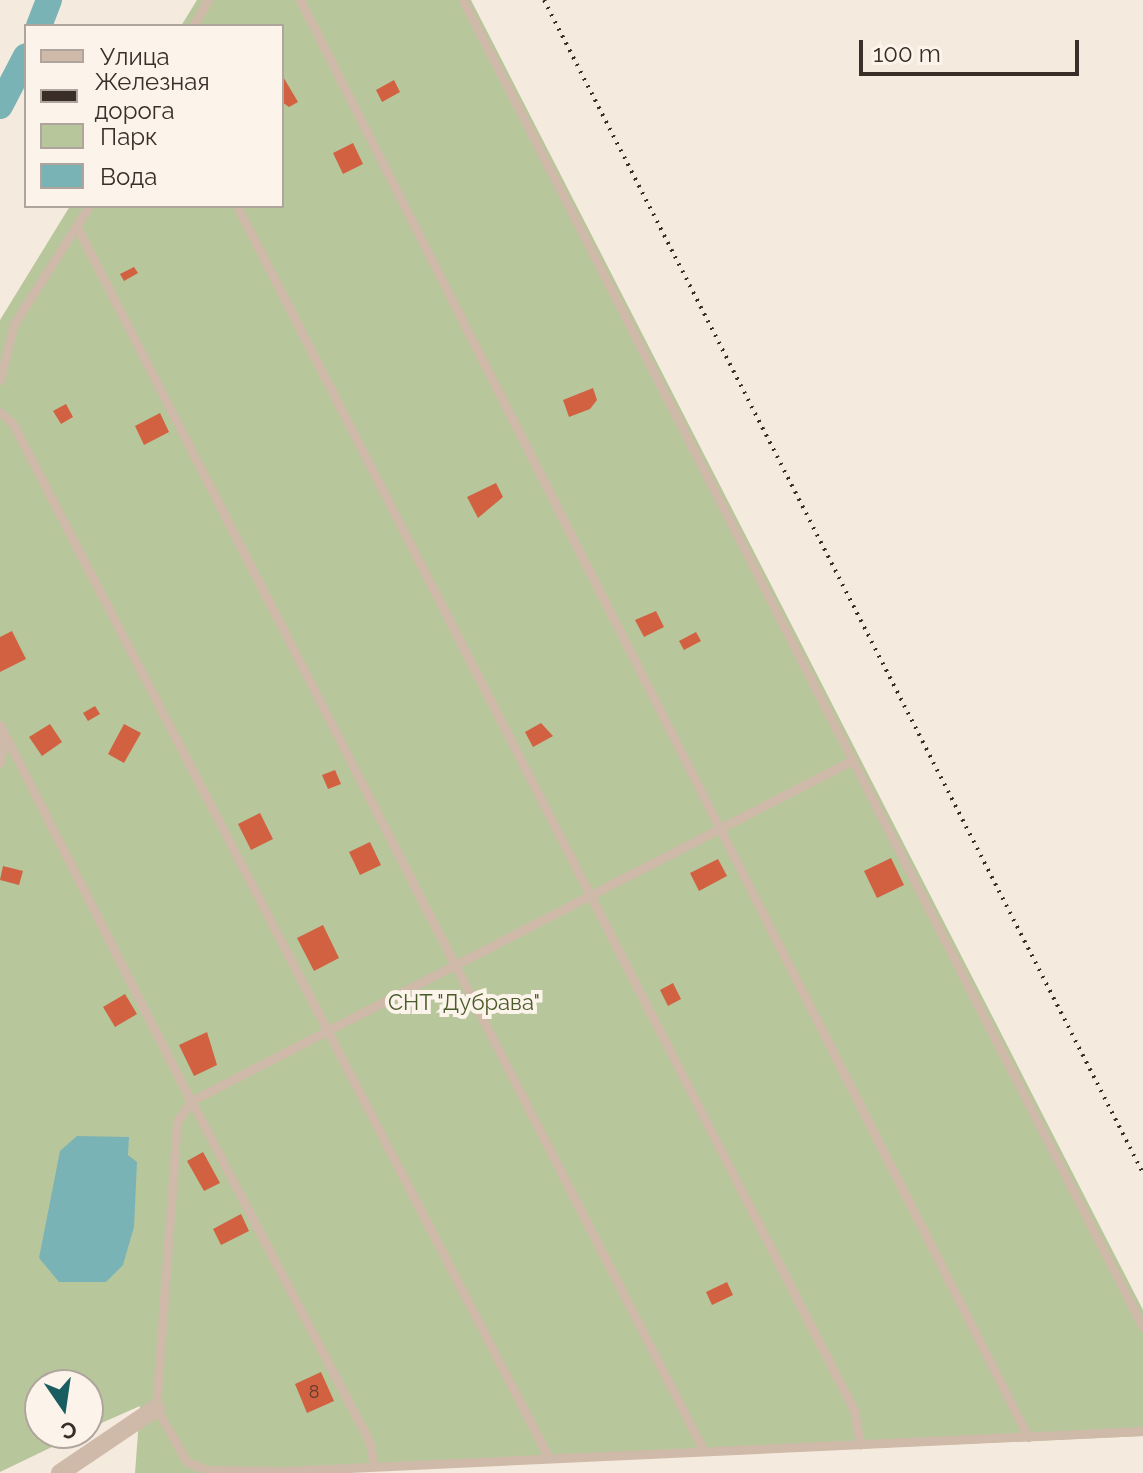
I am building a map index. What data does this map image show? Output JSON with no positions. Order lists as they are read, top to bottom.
{
  "parks": ["СНТ \"Дубрава\""],
  "house_numbers": ["8"],
  "legend": [
    "Улица",
    "Железная дорога",
    "Парк",
    "Вода"
  ],
  "scale_bar": "100 m",
  "north": "bottom"
}
